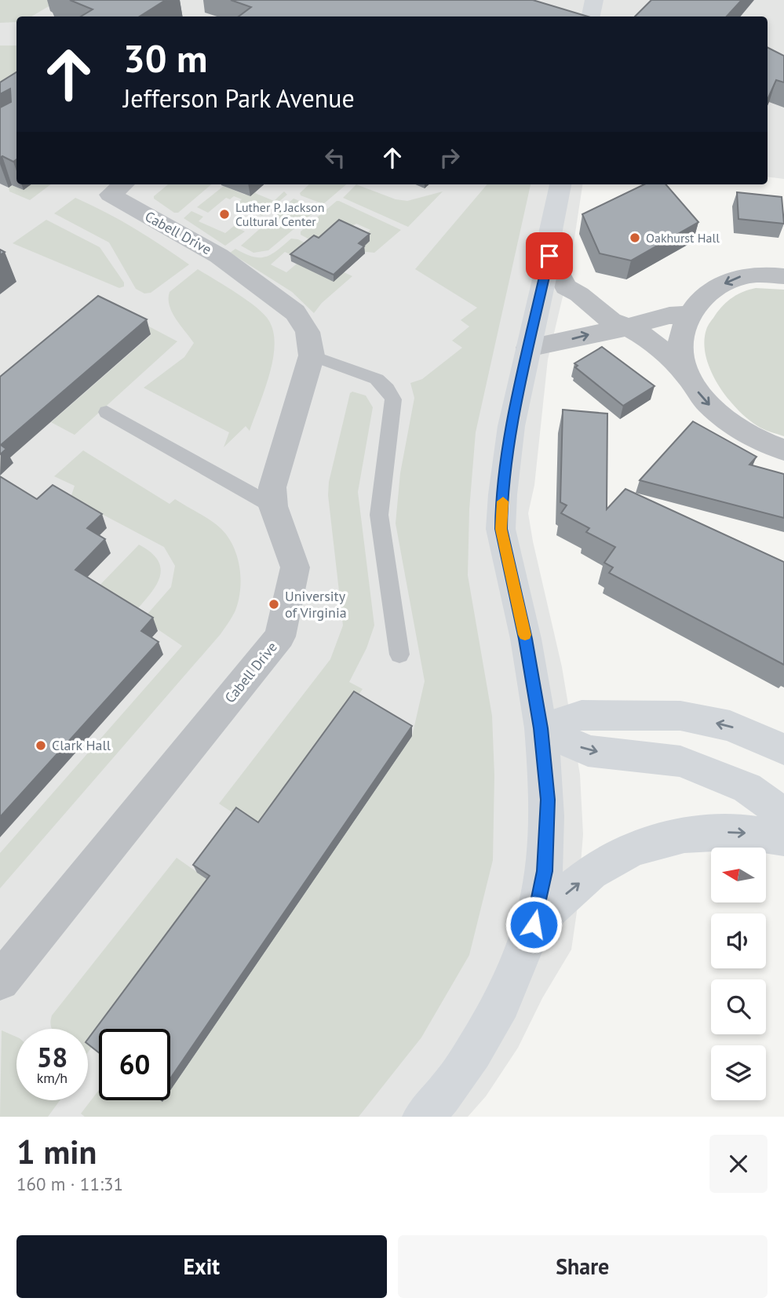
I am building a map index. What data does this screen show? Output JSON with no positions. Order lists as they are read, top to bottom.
{
  "streets": {
    "street": ["Cabell Drive"]
  },
  "places": [
    "Luther P. Jackson Cultural Center",
    "Oakhurst Hall",
    "University of Virginia",
    "Clark Hall"
  ],
  "north": "left",
  "page": {
    "turn": ["30 m", "Jefferson Park Avenue"],
    "speed": "58 km/h",
    "limit": "60",
    "heading": ["1 min", "160 m · 11:31"],
    "buttons": ["Exit", "Share"]
  }
}
